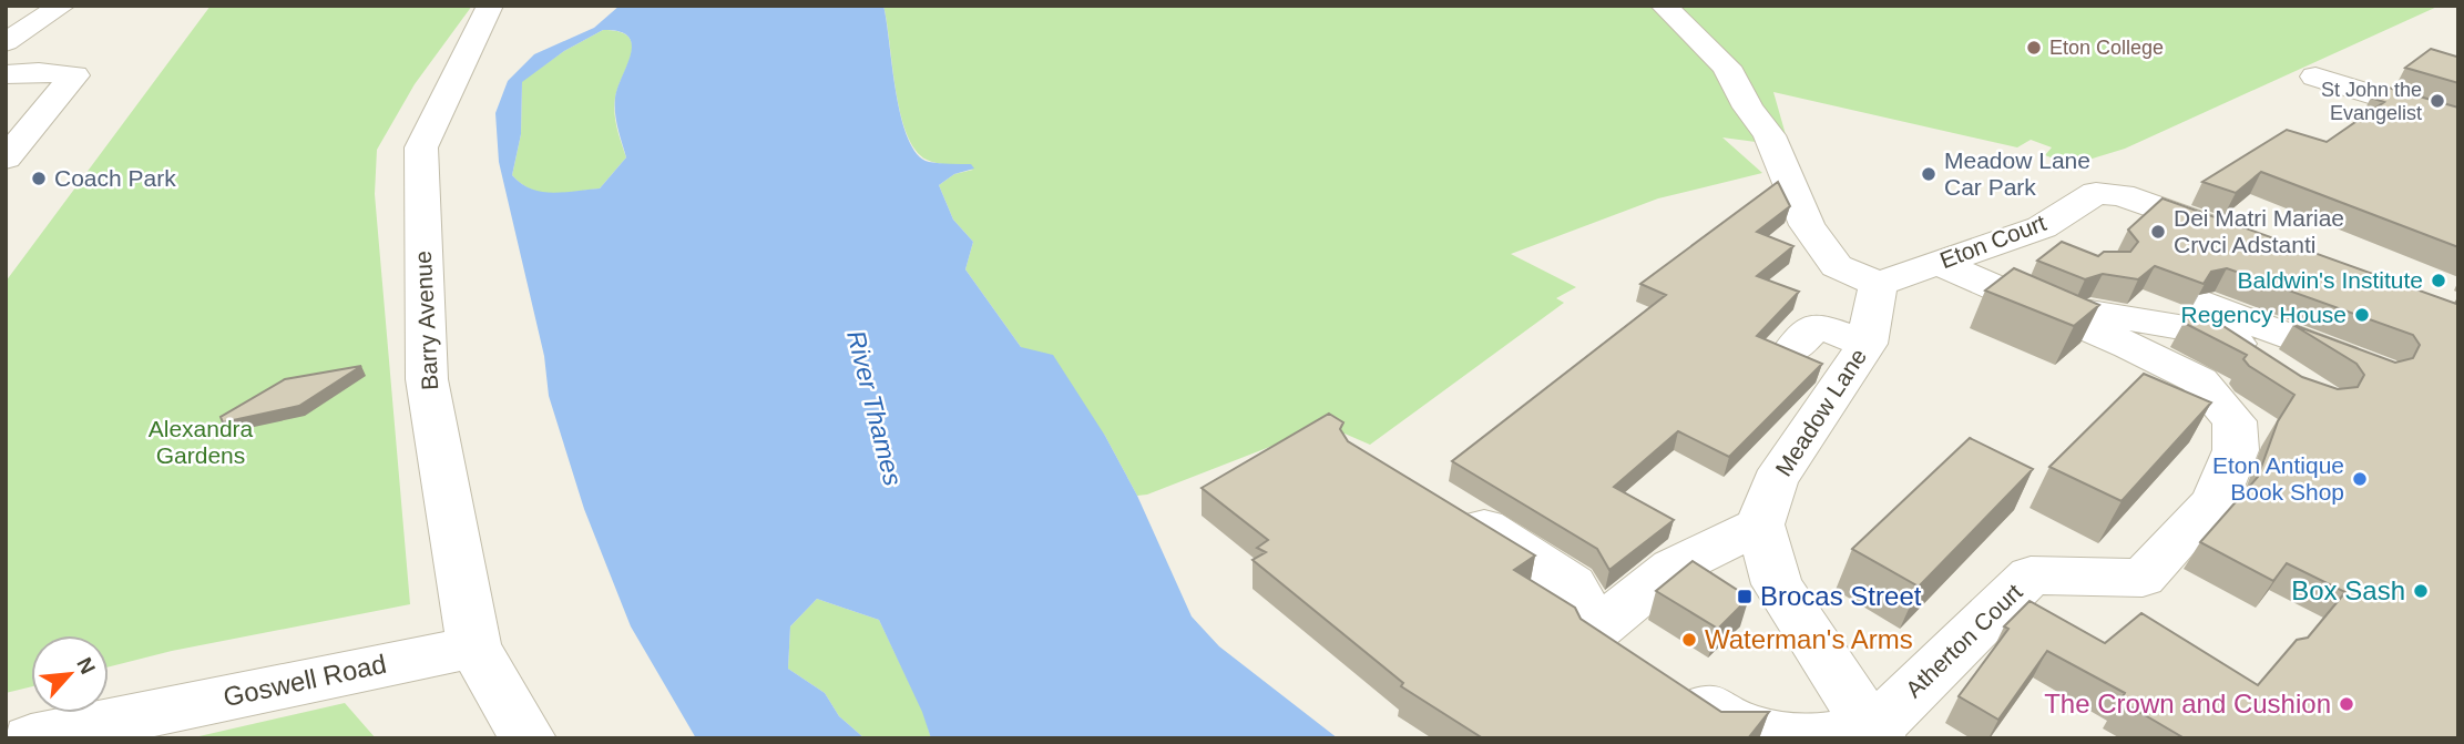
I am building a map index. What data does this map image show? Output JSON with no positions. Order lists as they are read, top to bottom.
{
  "streets": {
    "street": [
      "Eton Court",
      "Barry Avenue",
      "Meadow Lane",
      "Atherton Court",
      "Goswell Road"
    ]
  },
  "crossings": [
    ["Eton Court", "Meadow Lane"],
    ["Eton Court", "Atherton Court"],
    ["Barry Avenue", "Goswell Road"]
  ],
  "water": ["River Thames"],
  "parks": ["Alexandra Gardens"],
  "places": {
    "other": [
      "Eton College",
      "St John the Evangelist",
      "Meadow Lane Car Park",
      "Coach Park",
      "Dei Matri Mariae Crvci Adstanti",
      "Baldwin's Institute",
      "Regency House",
      "Eton Antique Book Shop",
      "Box Sash",
      "Waterman's Arms",
      "The Crown and Cushion"
    ],
    "transit": ["Brocas Street"]
  },
  "north": "top right"
}
